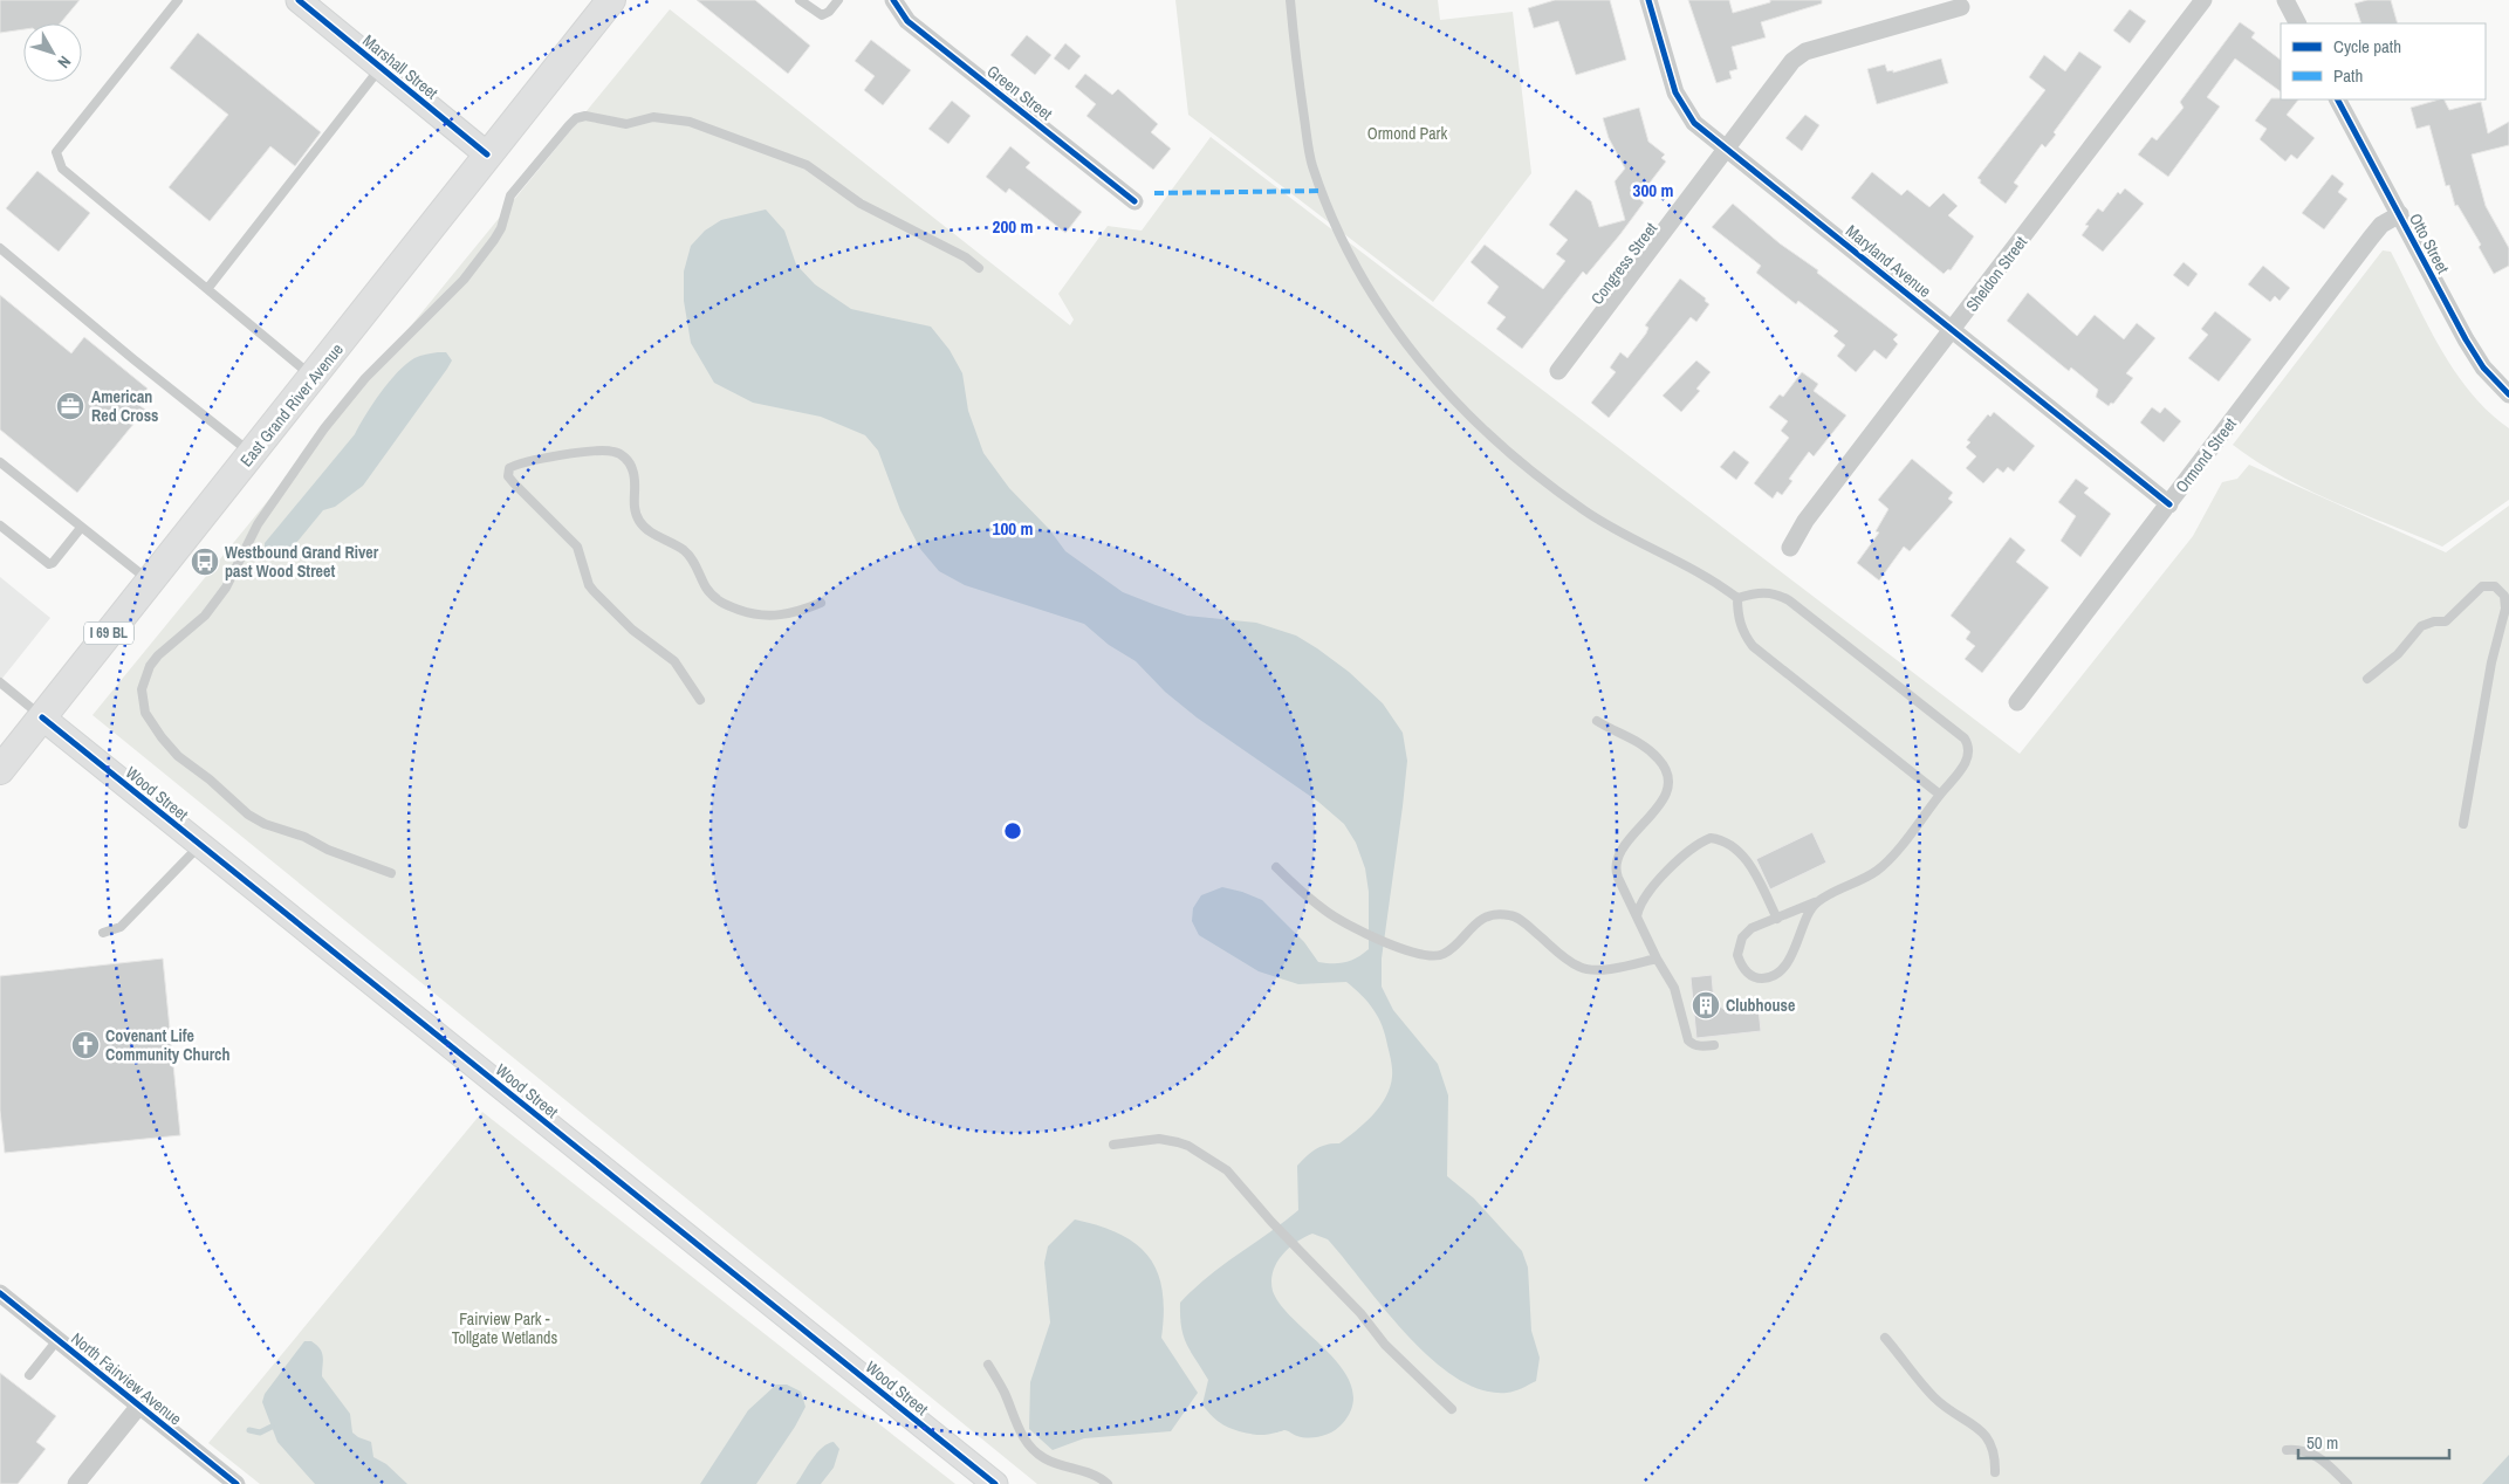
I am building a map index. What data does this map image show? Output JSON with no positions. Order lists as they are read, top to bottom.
{
  "streets": {
    "main road": ["East Grand River Avenue", "I 69 BL"],
    "street": [
      "Marshall Street",
      "Green Street",
      "Otto Street",
      "Maryland Avenue",
      "Congress Street",
      "Sheldon Street",
      "Ormond Street",
      "Wood Street",
      "North Fairview Avenue"
    ]
  },
  "crossings": [
    ["Marshall Street", "East Grand River Avenue"],
    ["Otto Street", "Ormond Street"],
    ["Maryland Avenue", "Congress Street"],
    ["Maryland Avenue", "Sheldon Street"],
    ["Maryland Avenue", "Ormond Street"],
    ["East Grand River Avenue", "I 69 BL"],
    ["East Grand River Avenue", "Wood Street"]
  ],
  "parks": ["Ormond Park", "Fairview Park - Tollgate Wetlands"],
  "places": {
    "office": ["American Red Cross"],
    "bus stop": ["Westbound Grand River past Wood Street"],
    "building": ["Clubhouse"],
    "church": ["Covenant Life Community Church"]
  },
  "legend": ["Cycle path", "Path"],
  "scale_bar": "50 m",
  "north": "bottom right",
  "rings": ["300 m", "200 m", "100 m"]
}
